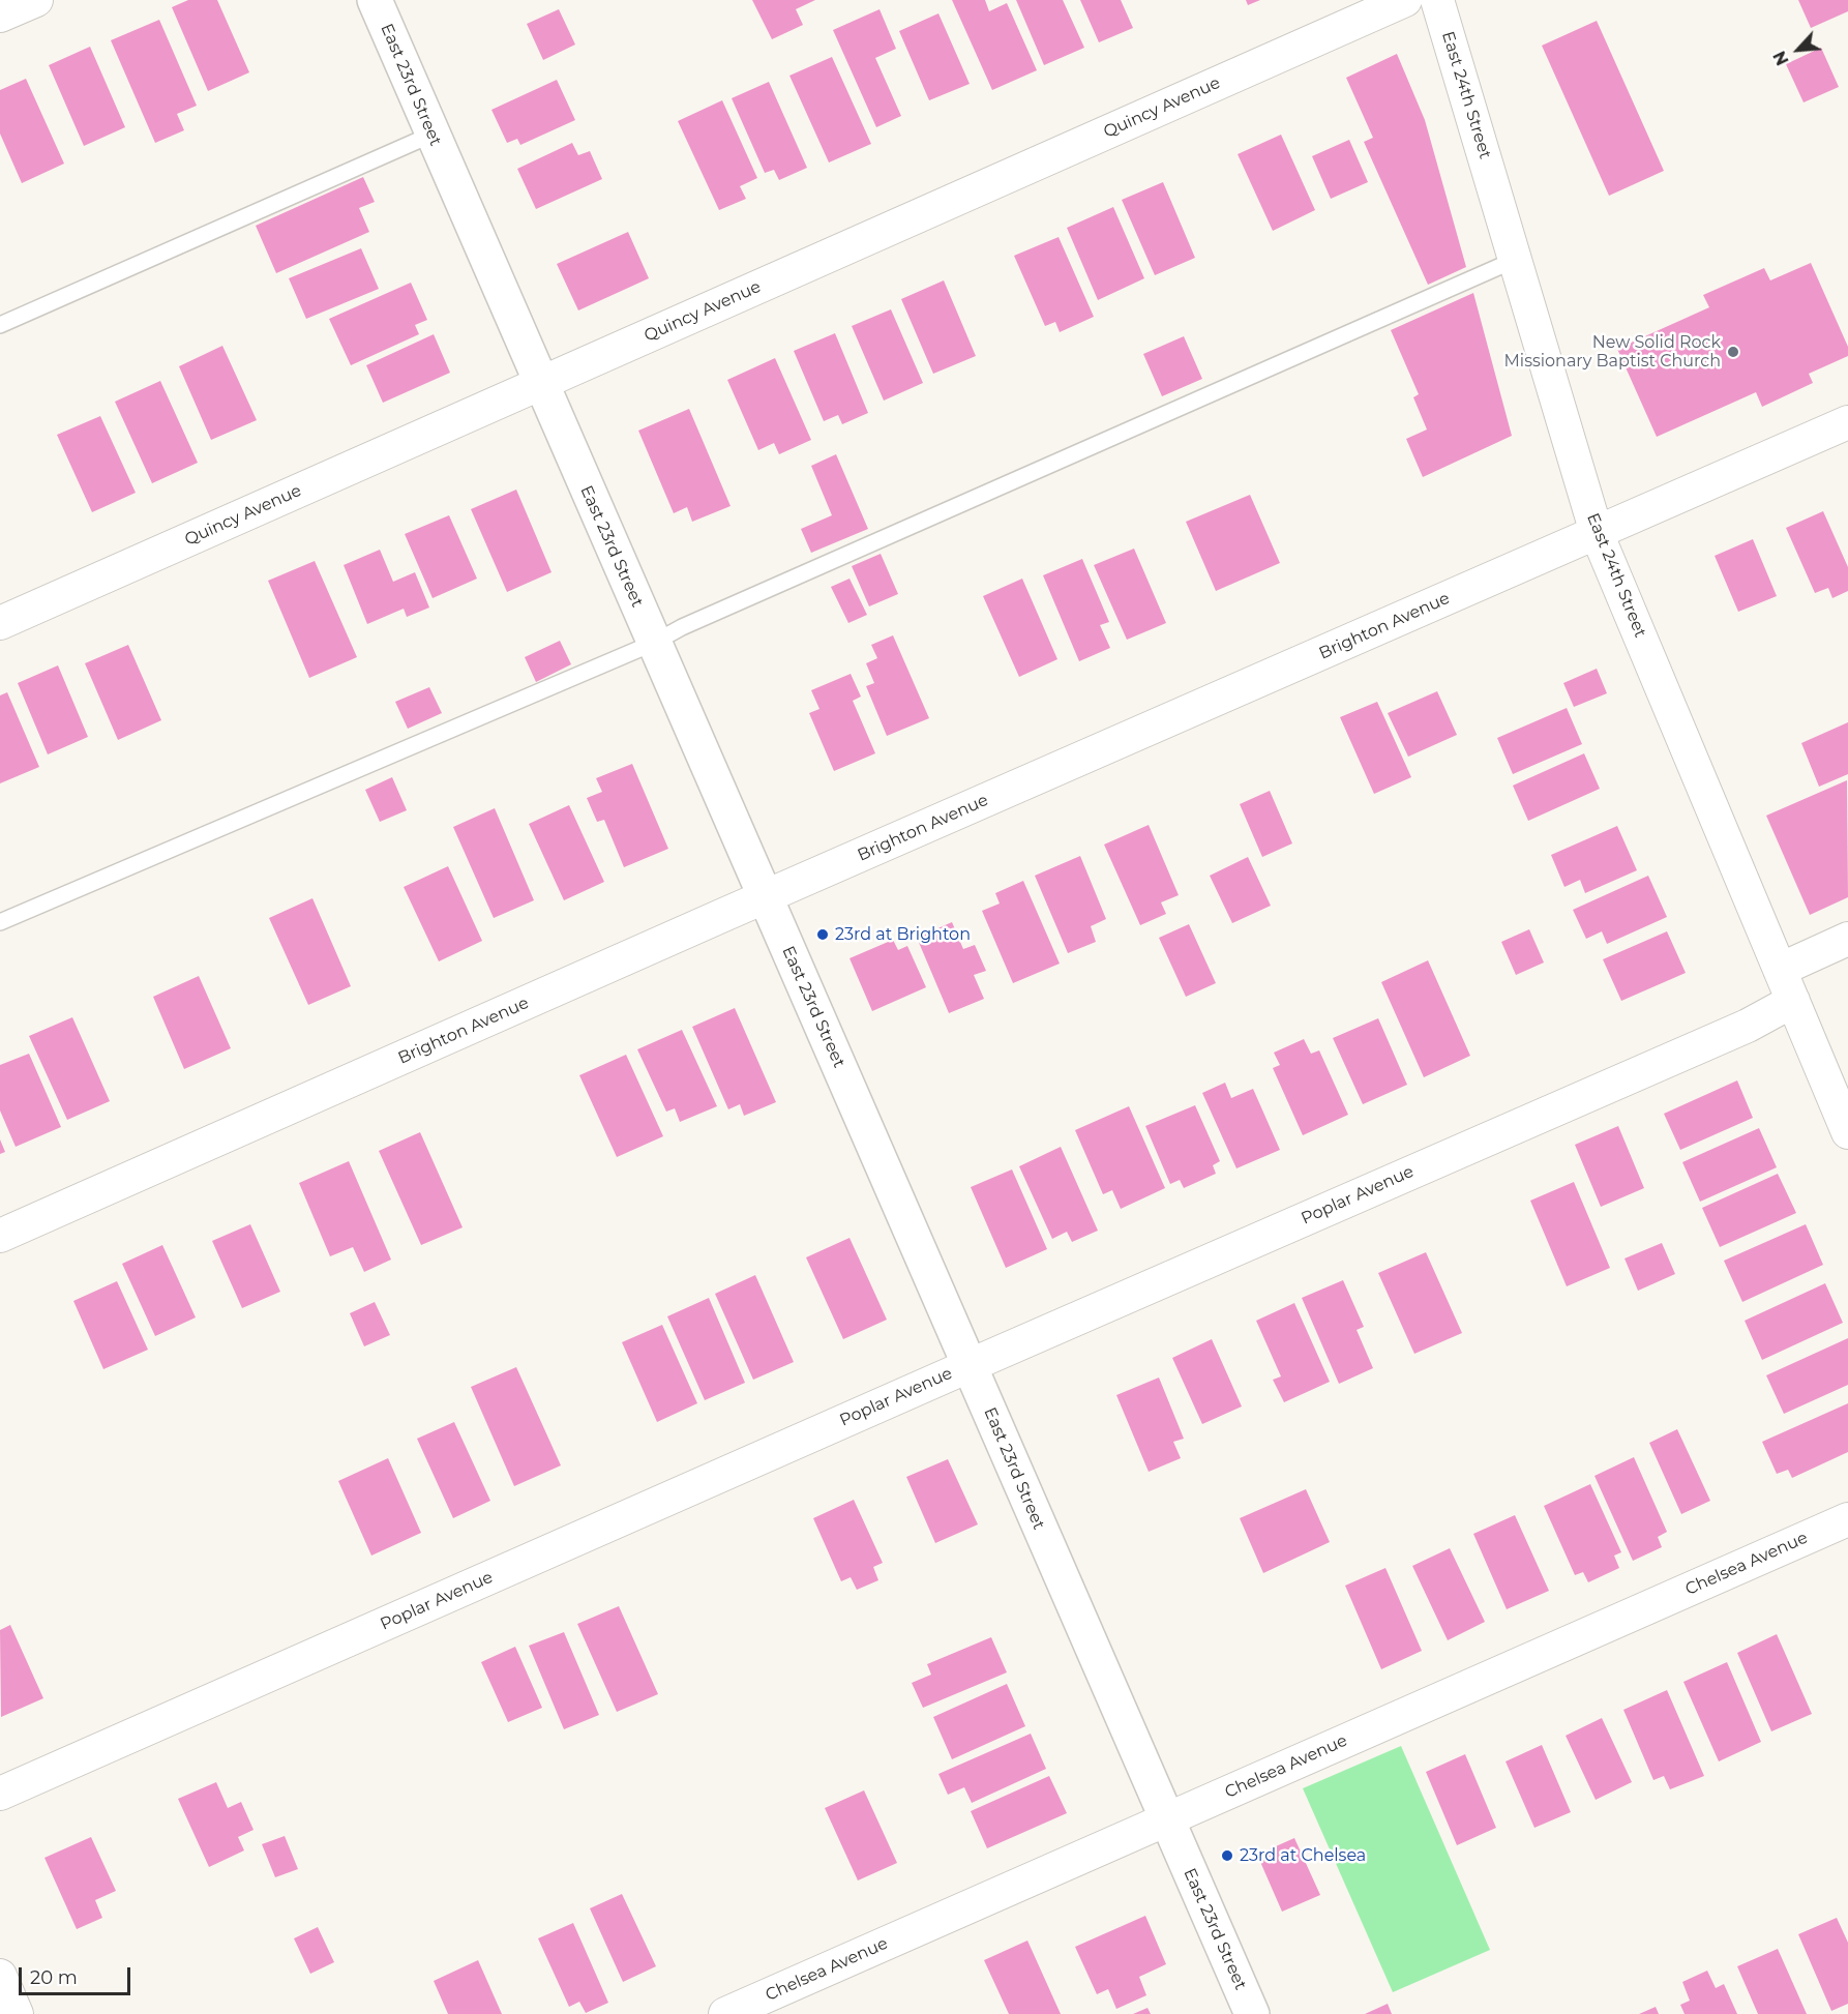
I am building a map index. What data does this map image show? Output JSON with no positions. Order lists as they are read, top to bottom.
{
  "streets": {
    "main road": ["East 23rd Street"],
    "street": [
      "East 24th Street",
      "Quincy Avenue",
      "Brighton Avenue",
      "Poplar Avenue",
      "Chelsea Avenue"
    ]
  },
  "crossings": [
    ["East 23rd Street", "Quincy Avenue"],
    ["East 23rd Street", "Brighton Avenue"],
    ["East 23rd Street", "Poplar Avenue"],
    ["East 23rd Street", "Chelsea Avenue"],
    ["East 24th Street", "Brighton Avenue"],
    ["East 24th Street", "Poplar Avenue"]
  ],
  "places": ["New Solid Rock Missionary Baptist Church", "23rd at Brighton", "23rd at Chelsea"],
  "scale_bar": "20 m",
  "north": "bottom left"
}
